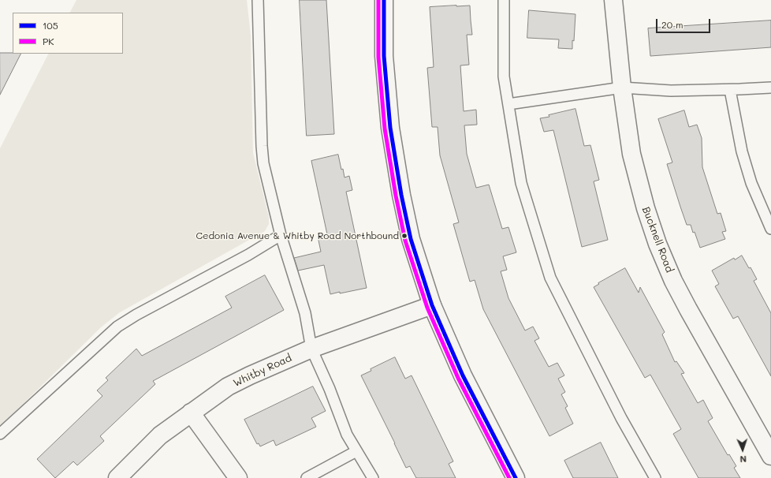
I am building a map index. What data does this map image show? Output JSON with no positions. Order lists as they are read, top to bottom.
{
  "streets": {
    "street": ["Bucknell Road", "Whitby Road"]
  },
  "places": ["Cedonia Avenue & Whitby Road Northbound"],
  "lines": ["transit line 105", "transit line PK"],
  "legend": ["105", "PK"],
  "scale_bar": "20 m",
  "north": "bottom"
}
